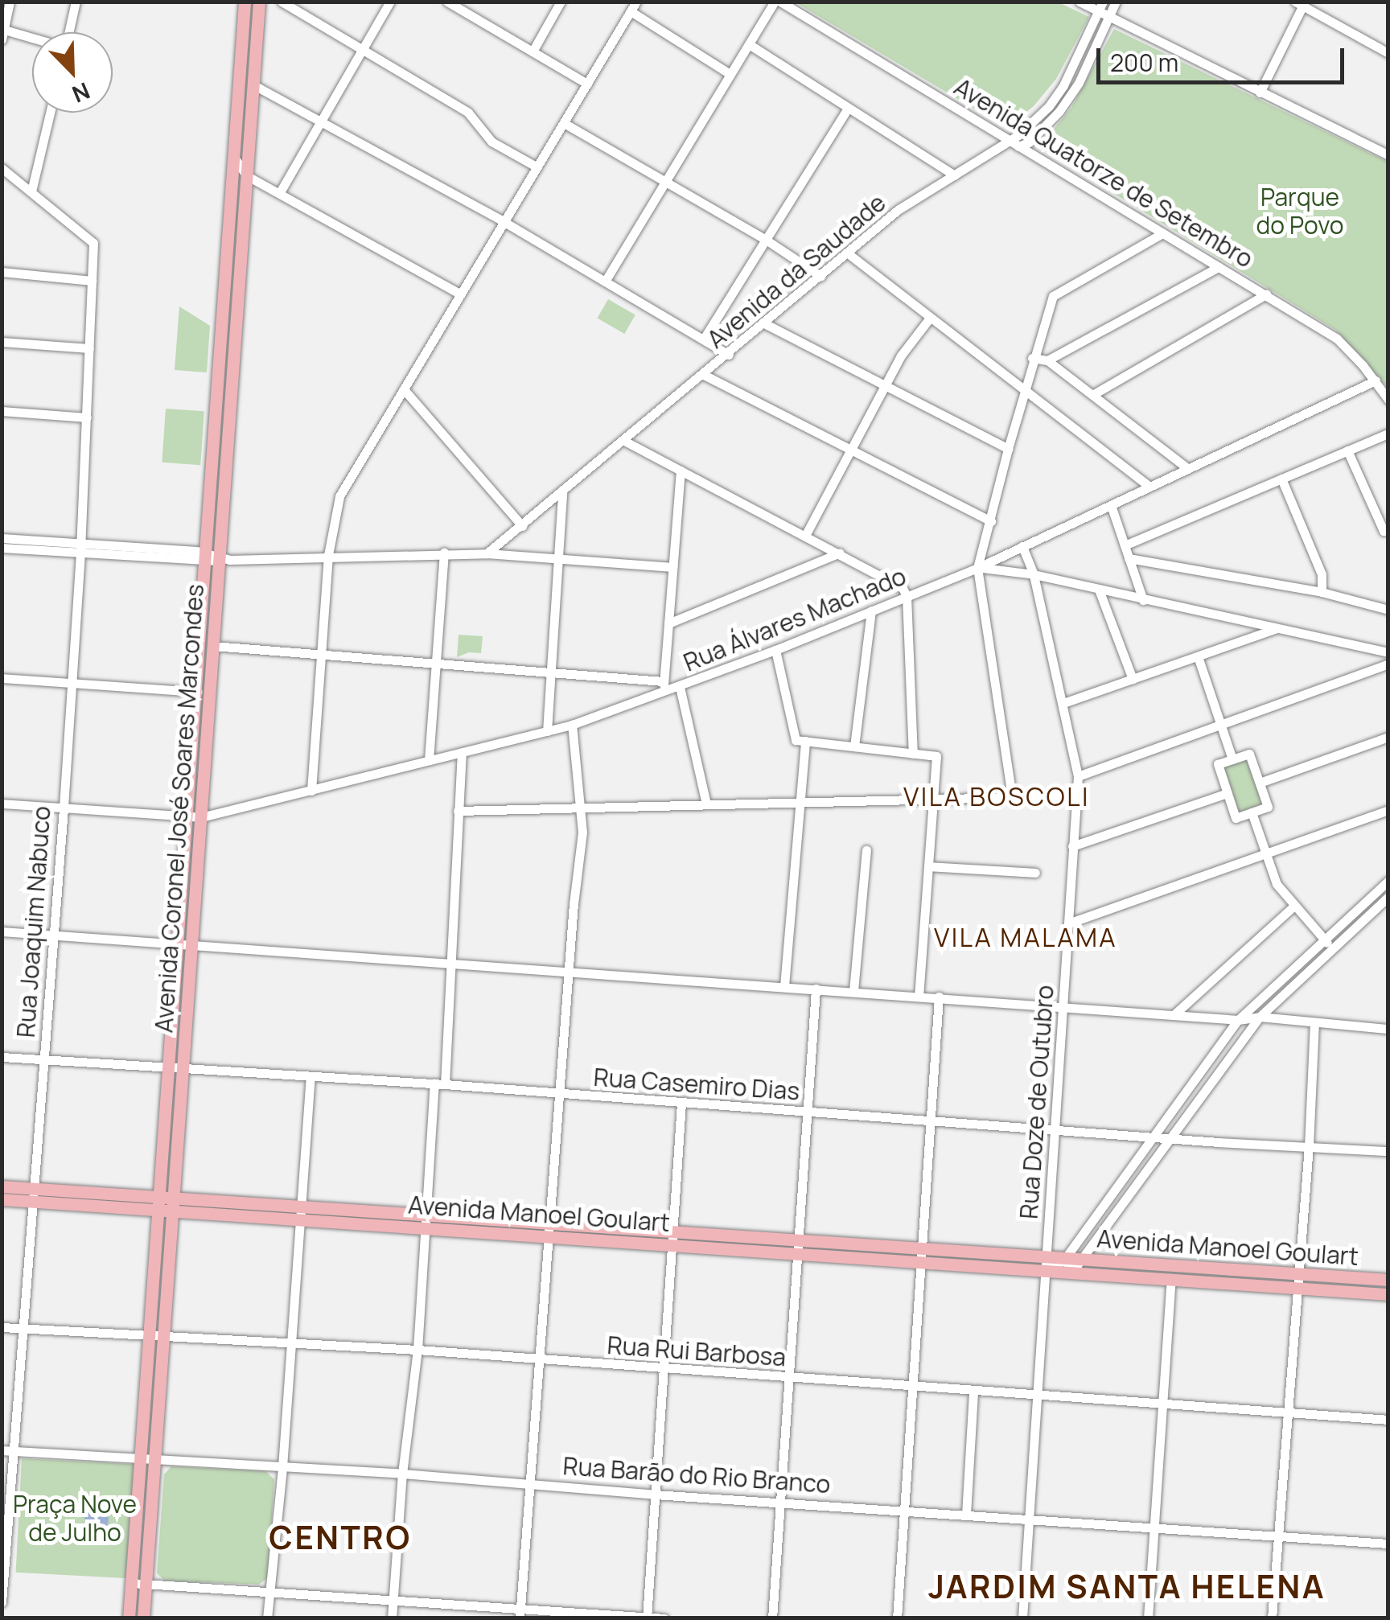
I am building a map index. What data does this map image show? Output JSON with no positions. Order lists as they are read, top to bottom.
{
  "streets": {
    "main road": ["Avenida Coronel José Soares Marcondes", "Avenida Manoel Goulart"],
    "street": [
      "Avenida Quatorze de Setembro",
      "Avenida da Saudade",
      "Rua Álvares Machado",
      "Rua Joaquim Nabuco",
      "Rua Casemiro Dias",
      "Rua Doze de Outubro",
      "Rua Rui Barbosa",
      "Rua Barão do Rio Branco"
    ]
  },
  "crossings": [
    ["Avenida Quatorze de Setembro", "Avenida da Saudade"],
    ["Avenida Quatorze de Setembro", "Rua Álvares Machado"],
    ["Rua Álvares Machado", "Avenida Coronel José Soares Marcondes"],
    ["Rua Álvares Machado", "Rua Joaquim Nabuco"],
    ["Rua Álvares Machado", "Rua Doze de Outubro"],
    ["Avenida Coronel José Soares Marcondes", "Rua Casemiro Dias"],
    ["Avenida Coronel José Soares Marcondes", "Avenida Manoel Goulart"],
    ["Avenida Coronel José Soares Marcondes", "Rua Rui Barbosa"],
    ["Avenida Coronel José Soares Marcondes", "Rua Barão do Rio Branco"],
    ["Rua Joaquim Nabuco", "Rua Casemiro Dias"],
    ["Rua Joaquim Nabuco", "Avenida Manoel Goulart"],
    ["Rua Joaquim Nabuco", "Rua Rui Barbosa"],
    ["Rua Joaquim Nabuco", "Rua Barão do Rio Branco"],
    ["Rua Casemiro Dias", "Rua Doze de Outubro"],
    ["Rua Doze de Outubro", "Avenida Manoel Goulart"],
    ["Rua Doze de Outubro", "Rua Rui Barbosa"],
    ["Rua Doze de Outubro", "Rua Barão do Rio Branco"]
  ],
  "districts": [
    "VILA BOSCOLI",
    "VILA MALAMA",
    "CENTRO",
    "JARDIM SANTA HELENA"
  ],
  "parks": ["Parque do Povo", "Praça Nove de Julho"],
  "scale_bar": "200 m",
  "north": "bottom right"
}
